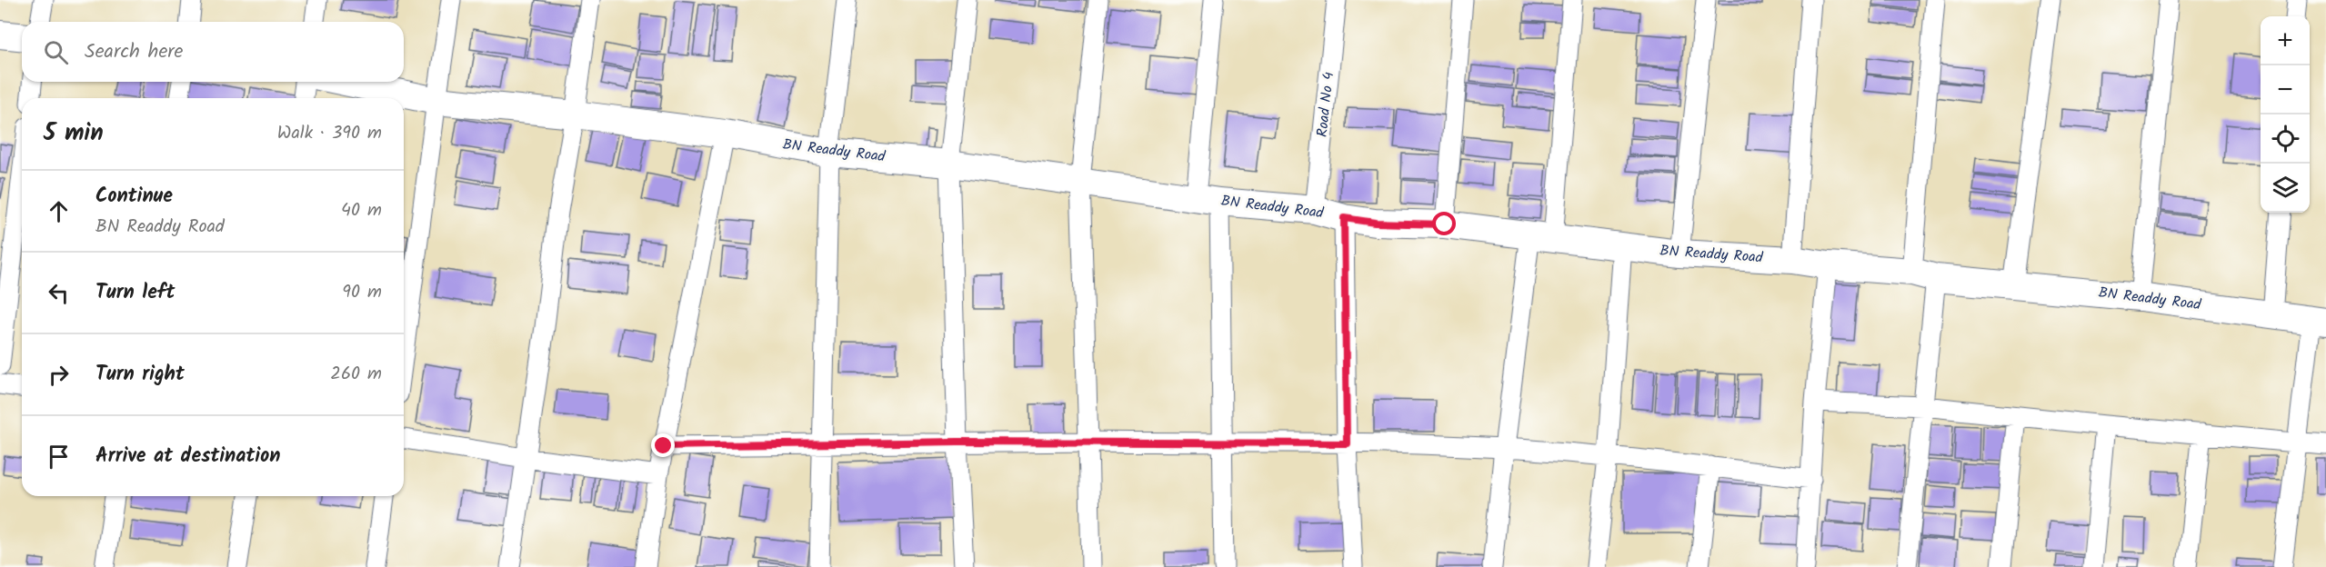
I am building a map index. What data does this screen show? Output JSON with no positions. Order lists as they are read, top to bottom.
{
  "streets": {
    "street": ["Road No 4", "BN Readdy Road"]
  },
  "crossings": [
    ["Road No 4", "BN Readdy Road"]
  ],
  "page": {
    "map_buttons": ["+", "−"],
    "search": "Search here",
    "heading": ["5 min", "Walk · 390 m"],
    "list": [
      ["Continue", "BN Readdy Road", "40 m"],
      ["Turn left", "90 m"],
      ["Turn right", "260 m"],
      "Arrive at destination"
    ]
  }
}
